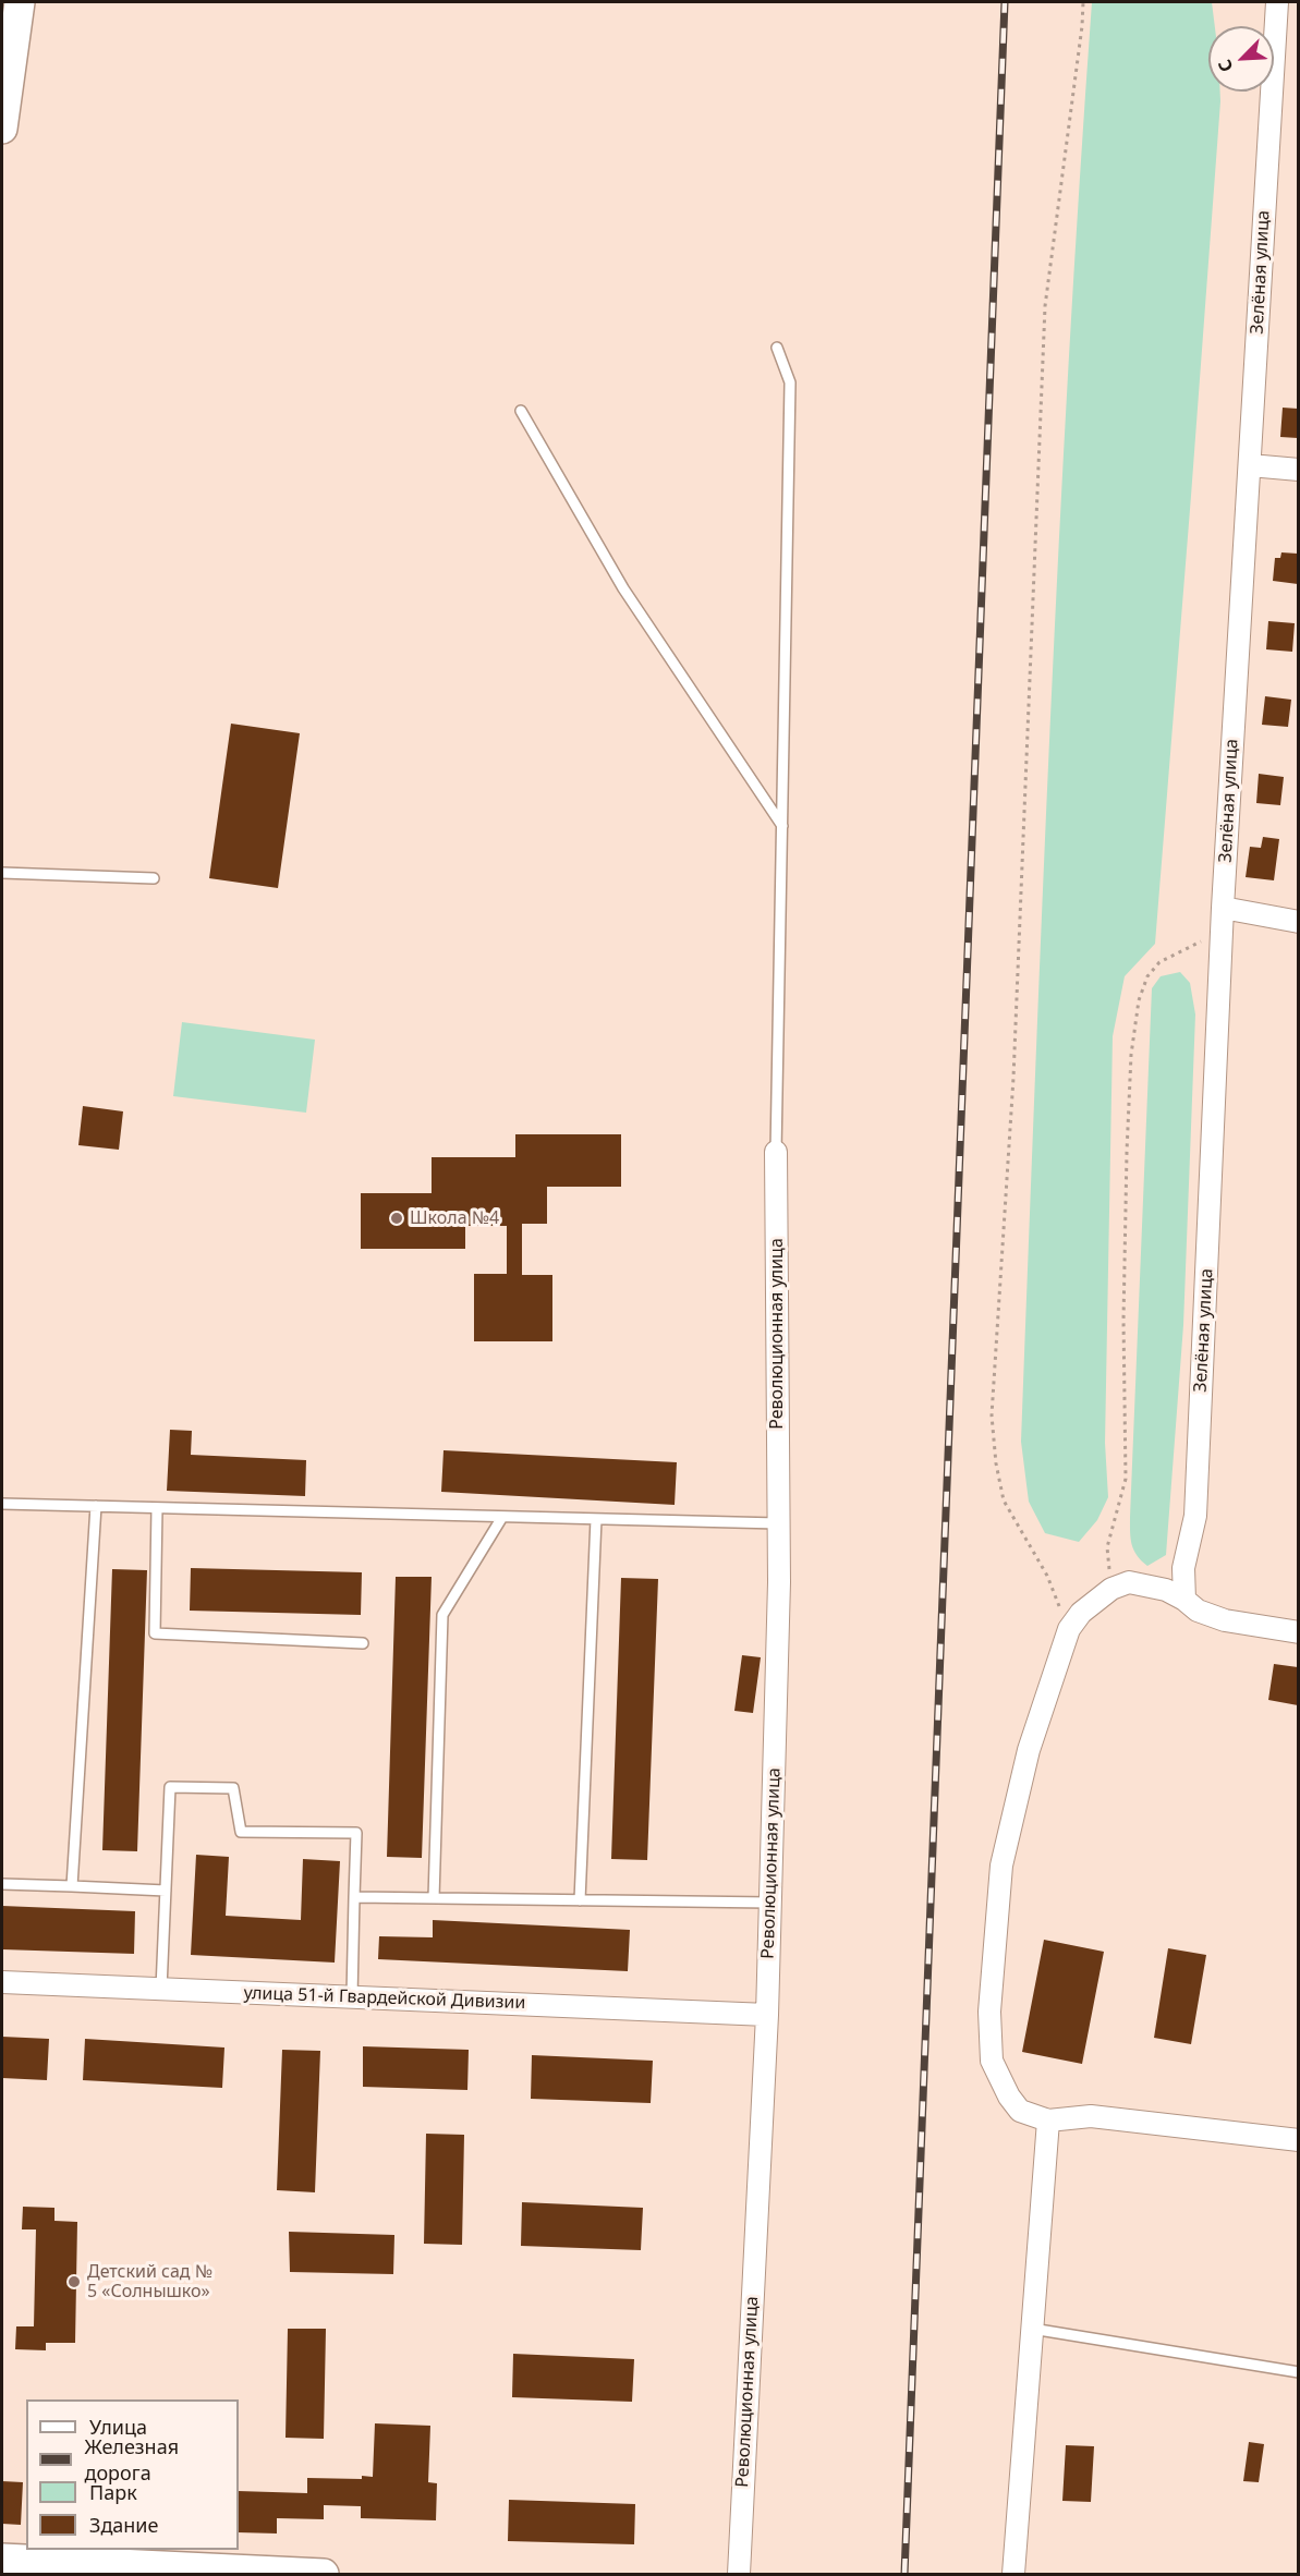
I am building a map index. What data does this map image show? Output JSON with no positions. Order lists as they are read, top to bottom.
{
  "streets": {
    "street": ["Зелёная улица", "Революционная улица", "улица 51-й Гвардейской Дивизии"]
  },
  "crossings": [
    ["Революционная улица", "улица 51-й Гвардейской Дивизии"]
  ],
  "places": ["Школа №4", "Детский сад № 5 «Солнышко»"],
  "legend": [
    "Улица",
    "Железная дорога",
    "Парк",
    "Здание"
  ],
  "north": "bottom left"
}
